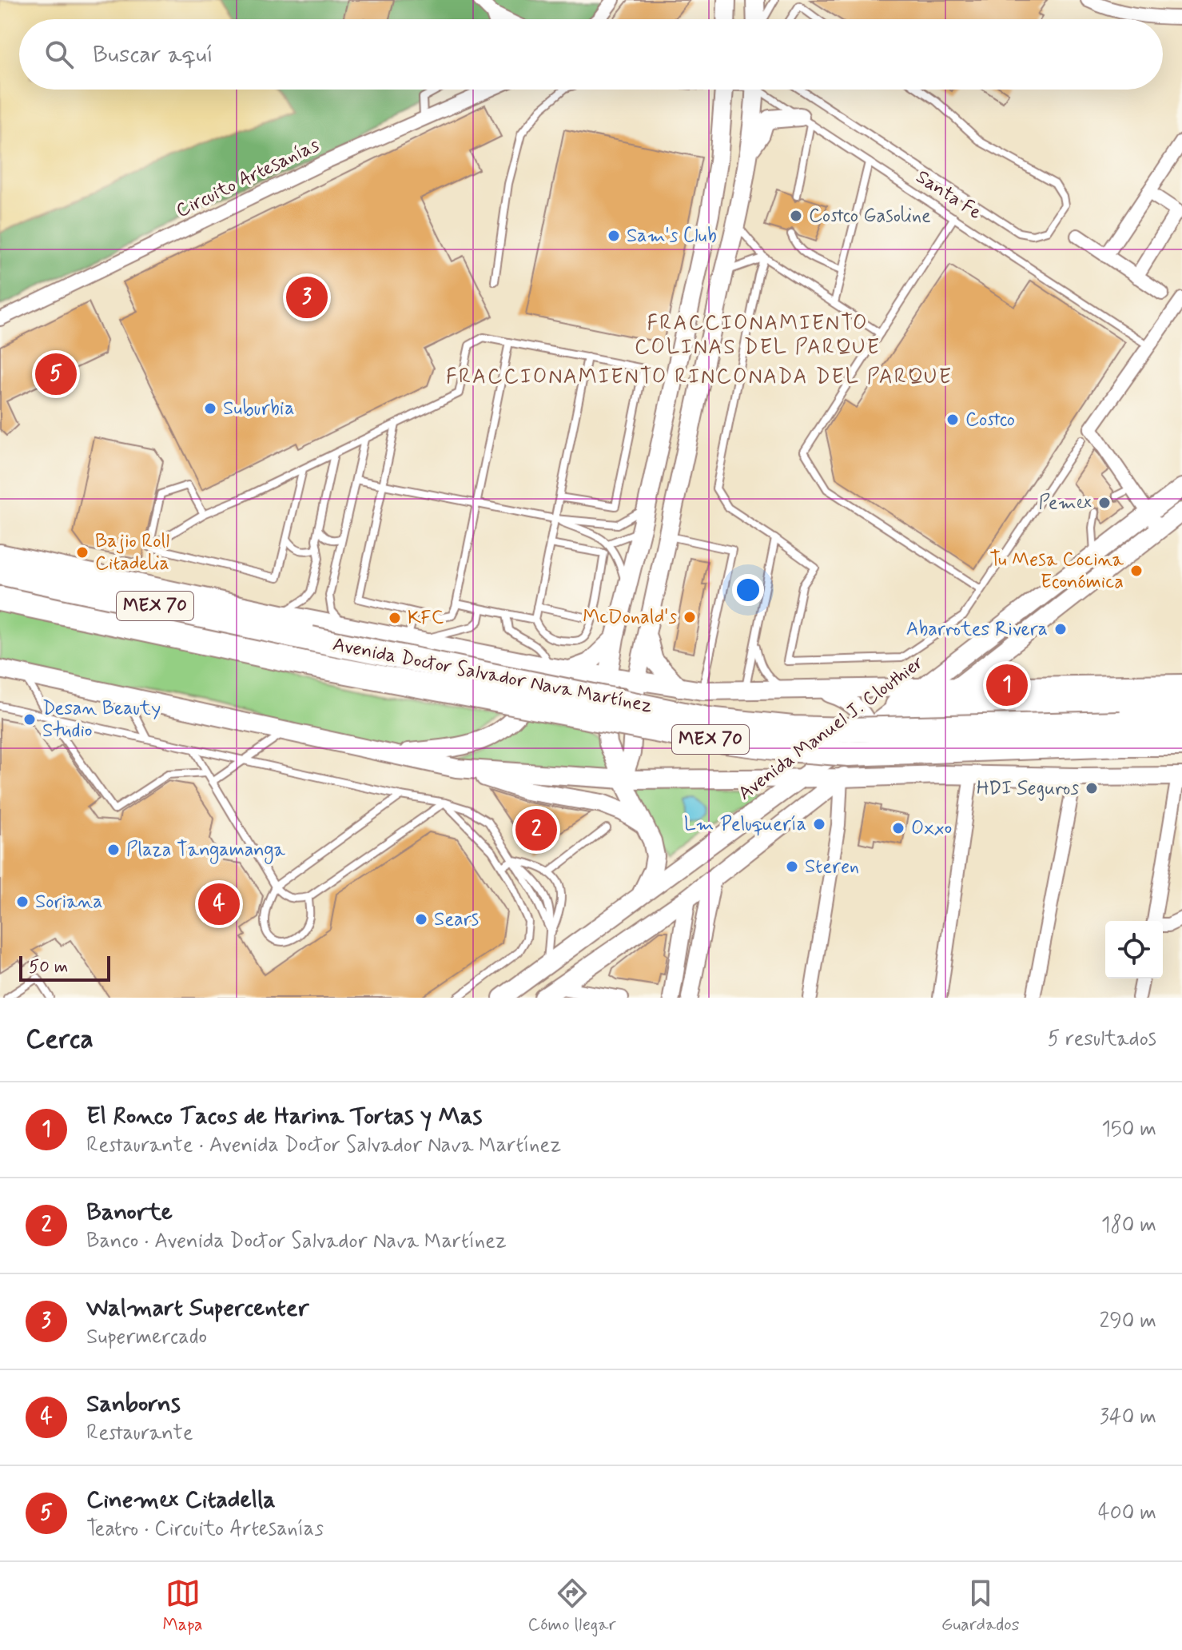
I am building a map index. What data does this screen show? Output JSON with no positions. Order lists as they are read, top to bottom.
{
  "streets": {
    "highway": ["MEX 70", "Avenida Doctor Salvador Nava Martínez"],
    "main road": ["Avenida Manuel J. Clouthier"],
    "street": ["Circuito Artesanías"],
    "lane": ["Santa Fe"]
  },
  "crossings": [
    ["Avenida Doctor Salvador Nava Martínez", "Avenida Manuel J. Clouthier"]
  ],
  "districts": ["FRACCIONAMIENTO COLINAS DEL PARQUE", "FRACCIONAMIENTO RINCONADA DEL PARQUE"],
  "places": [
    "Costco Gasoline",
    "Sam's Club",
    "Suburbia",
    "Costco",
    "Pemex",
    "Bajio Roll Citadelia",
    "Tu Mesa Cocina Económica",
    "McDonald's",
    "KFC",
    "Abarrotes Rivera",
    "Desan Beauty Studio",
    "HDI Seguros",
    "Lm Peluquería",
    "Oxxo",
    "Plaza Tangamanga",
    "Steren",
    "Soriana",
    "Sears"
  ],
  "scale_bar": "50 m",
  "page": {
    "search": "Buscar aquí",
    "pins": [
      "3",
      "5",
      "1",
      "2",
      "4"
    ],
    "scale": "50 m",
    "heading": ["Cerca", "5 resultados"],
    "list": [
      {
        "mark": "1",
        "name": "El Ronco Tacos de Harina Tortas y Mas",
        "note": "Restaurante · Avenida Doctor Salvador Nava Martínez",
        "value": "150 m"
      },
      {
        "mark": "2",
        "name": "Banorte",
        "note": "Banco · Avenida Doctor Salvador Nava Martínez",
        "value": "180 m"
      },
      {
        "mark": "3",
        "name": "Walmart Supercenter",
        "note": "Supermercado",
        "value": "290 m"
      },
      {
        "mark": "4",
        "name": "Sanborns",
        "note": "Restaurante",
        "value": "340 m"
      },
      {
        "mark": "5",
        "name": "Cinemex Citadella",
        "note": "Teatro · Circuito Artesanías",
        "value": "400 m"
      }
    ],
    "nav": ["Mapa", "Cómo llegar", "Guardados"]
  }
}
